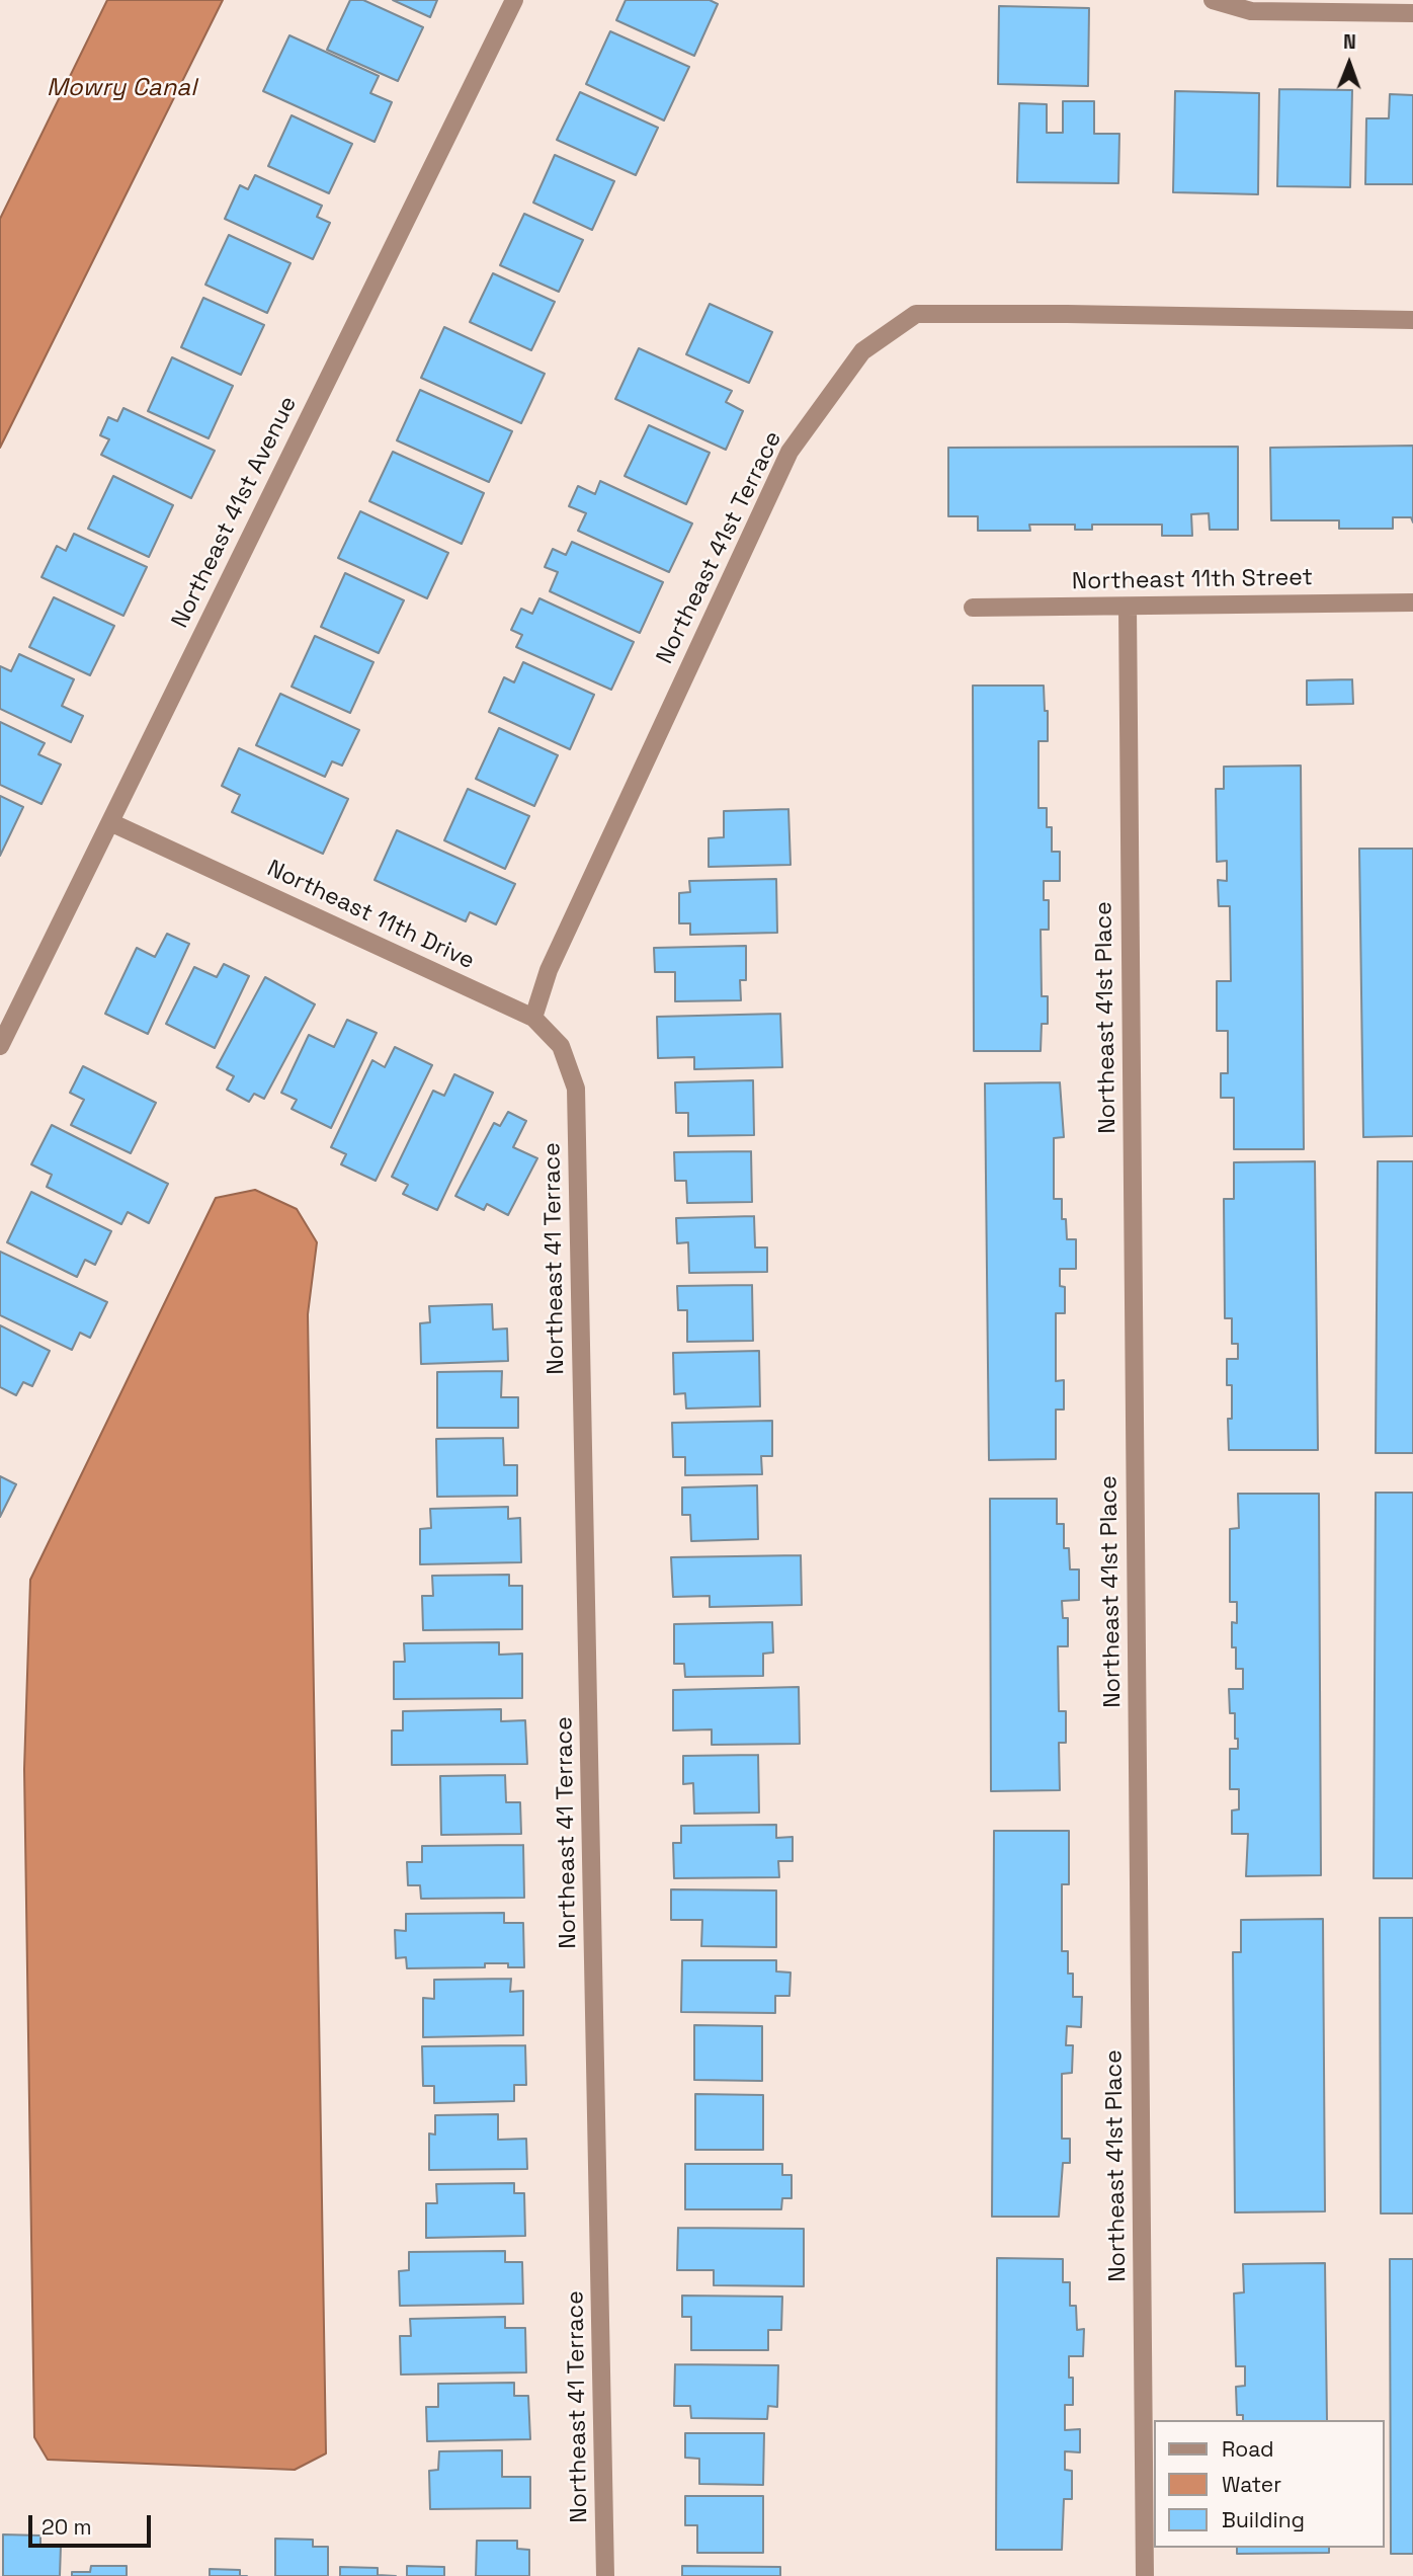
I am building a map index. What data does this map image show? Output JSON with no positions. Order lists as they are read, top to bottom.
{
  "streets": {
    "street": [
      "Northeast 41st Avenue",
      "Northeast 41st Terrace",
      "Northeast 11th Street",
      "Northeast 11th Drive",
      "Northeast 41st Place",
      "Northeast 41 Terrace"
    ]
  },
  "crossings": [
    ["Northeast 41st Avenue", "Northeast 11th Drive"],
    ["Northeast 41st Terrace", "Northeast 11th Drive"],
    ["Northeast 11th Street", "Northeast 41st Place"],
    ["Northeast 11th Drive", "Northeast 41 Terrace"]
  ],
  "water": ["Mowry Canal"],
  "legend": ["Road", "Water", "Building"],
  "scale_bar": "20 m",
  "north": "top"
}
